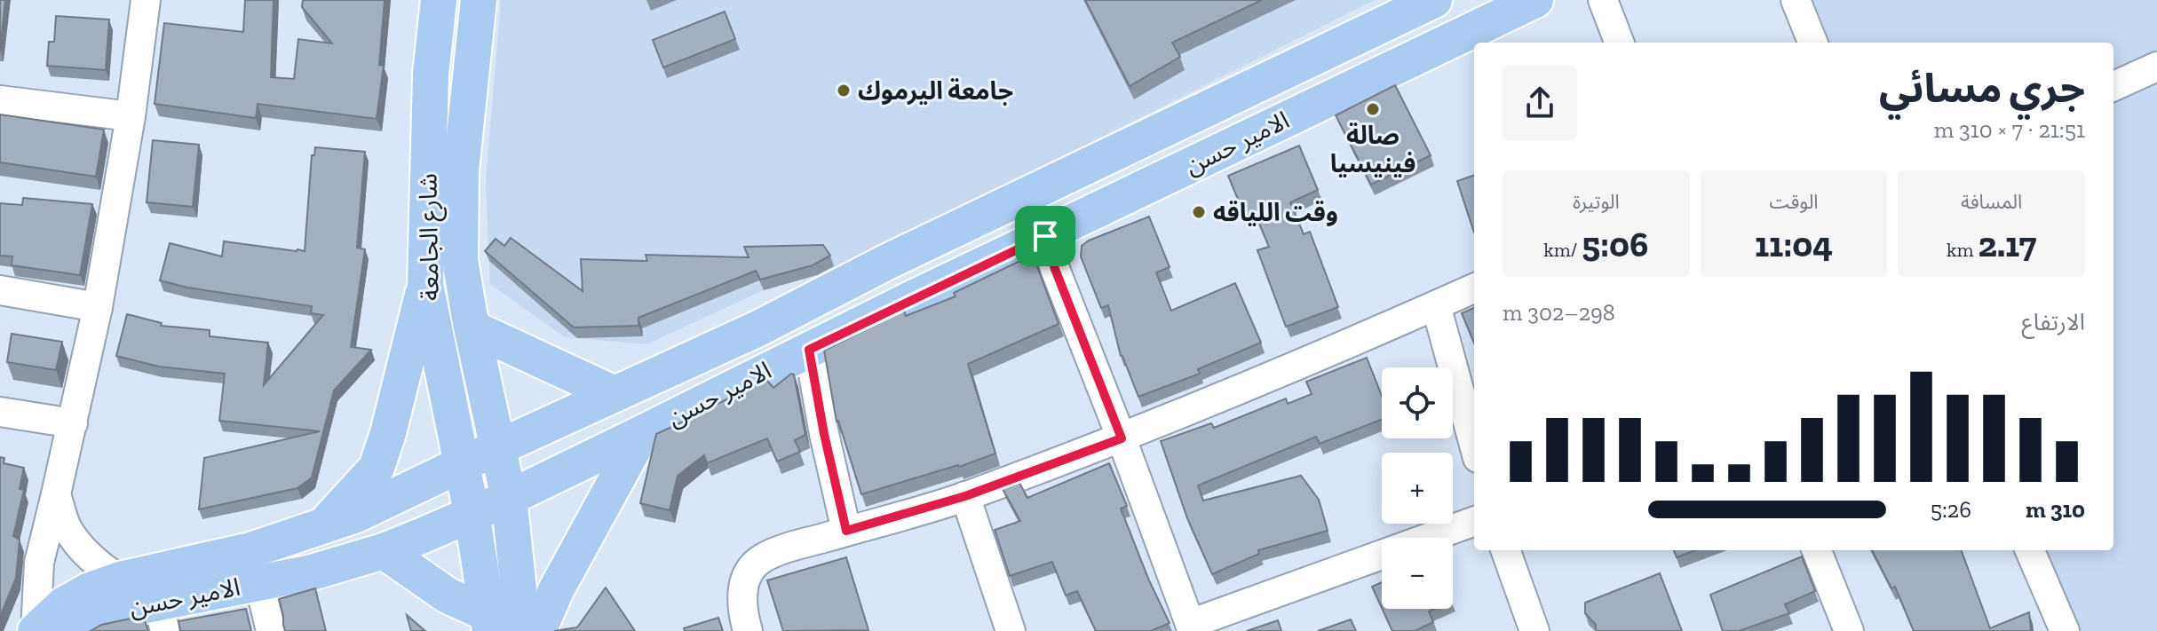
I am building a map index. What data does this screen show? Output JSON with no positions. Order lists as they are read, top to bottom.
{
  "streets": {
    "main road": ["الامير حسن", "شارع الجامعة"]
  },
  "crossings": [
    ["الامير حسن", "شارع الجامعة"]
  ],
  "places": ["جامعة اليرموك", "صالة فينيسيا", "وقت اللياقه"],
  "page": {
    "heading": ["جري مسائي", "21:51 · 7 × 310 m"],
    "stats": [
      ["المسافة", "2.17 km"],
      ["الوقت", "11:04"],
      ["الوتيرة", "5:06 /km"]
    ],
    "chart": ["الارتفاع", "298–302 m"],
    "map_buttons": ["+", "−"],
    "list": [
      {
        "name": "310 m",
        "note": "5:26"
      }
    ]
  }
}
